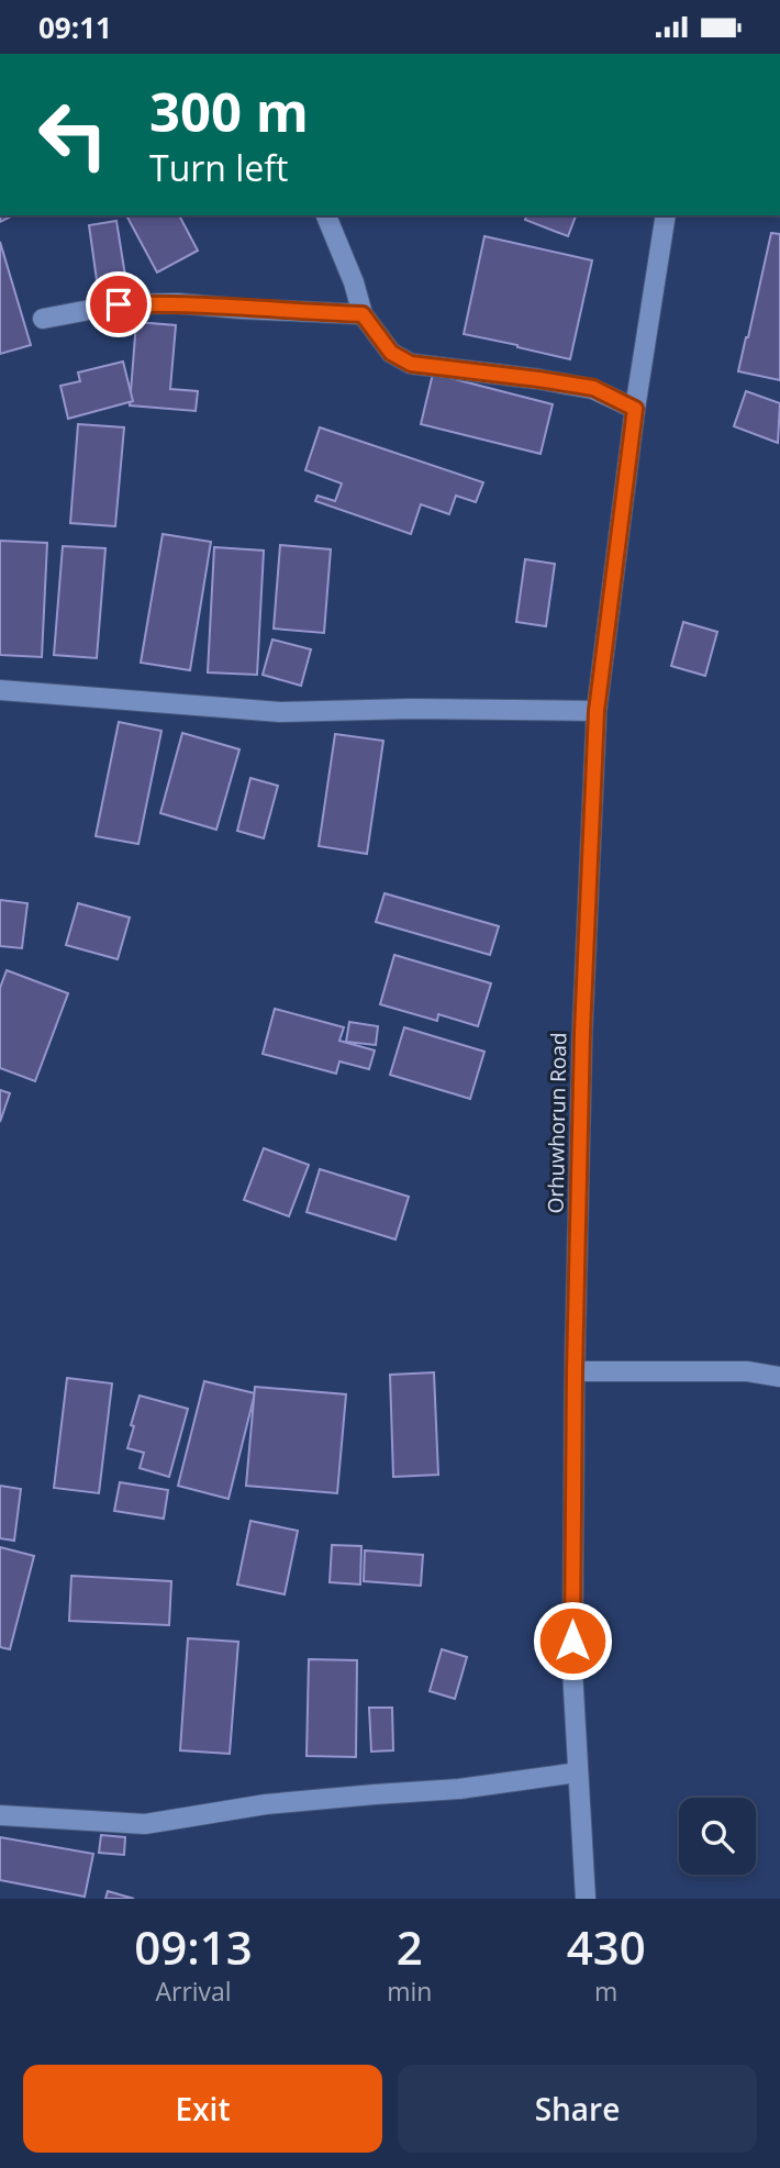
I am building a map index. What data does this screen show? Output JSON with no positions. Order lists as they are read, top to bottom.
{
  "streets": {
    "street": ["Orhuwhorun Road"]
  },
  "page": {
    "status": "09:11",
    "turn": ["300 m", "Turn left"],
    "eta": [
      "09:13",
      "Arrival",
      "2",
      "min",
      "430",
      "m"
    ],
    "buttons": ["Exit", "Share"]
  }
}
